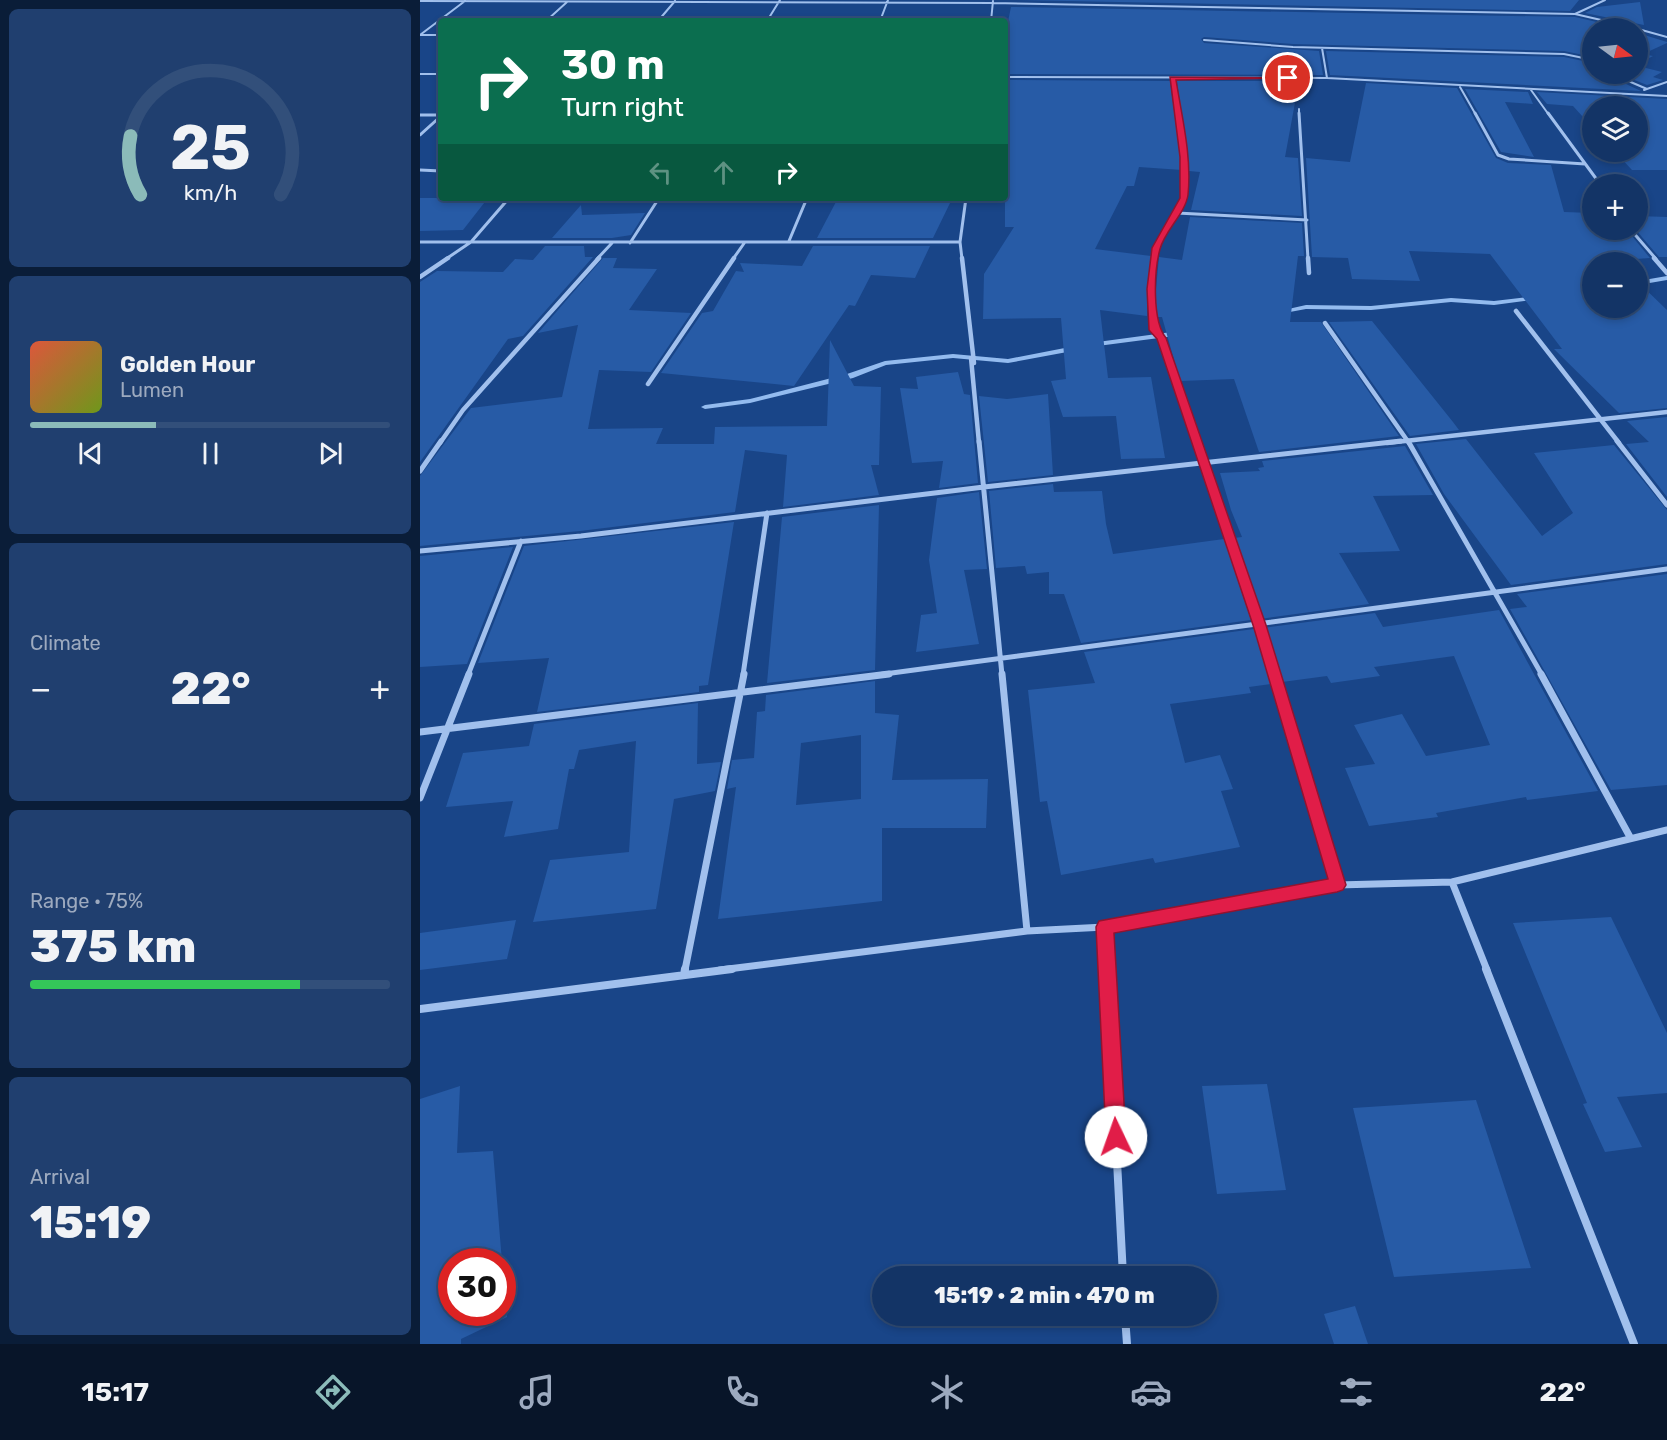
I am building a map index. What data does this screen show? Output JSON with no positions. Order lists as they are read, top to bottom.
{
  "north": "right",
  "page": {
    "map_buttons": ["+", "−"],
    "turn": ["30 m", "Turn right"],
    "song": ["Golden Hour", "Lumen"],
    "tile": [
      "Climate",
      ["Range · 75%", "375 km"],
      ["Arrival", "15:19"]
    ],
    "heat": ["−", "22°", "+"],
    "limit": "30",
    "trip": "15:19 · 2 min · 470 m",
    "tabs": ["15:17", "22°"],
    "gauge": ["25", "km/h"]
  }
}
